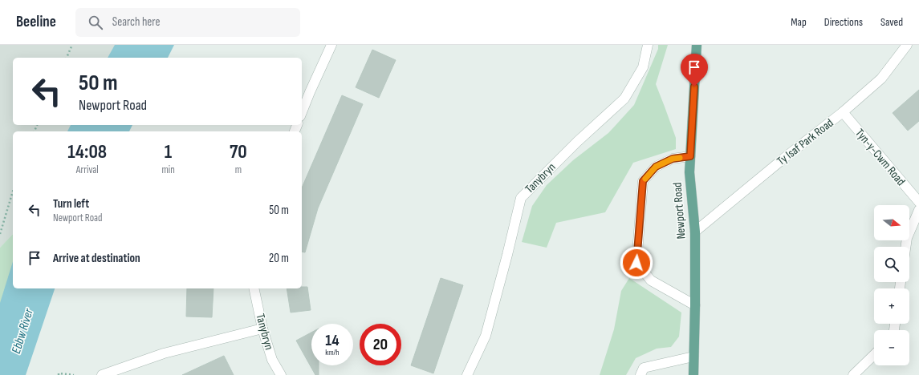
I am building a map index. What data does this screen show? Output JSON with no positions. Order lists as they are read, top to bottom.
{
  "streets": {
    "main road": ["Newport Road"],
    "street": ["Ty Isaf Park Road", "Tyn-y-Cwm Road", "Tanybryn"]
  },
  "crossings": [
    ["Ty Isaf Park Road", "Tyn-y-Cwm Road"],
    ["Ty Isaf Park Road", "Newport Road"]
  ],
  "water": ["Ebbw River"],
  "north": "right",
  "page": {
    "header": "Beeline",
    "search": "Search here",
    "nav": ["Map", "Directions", "Saved"],
    "turn": ["50 m", "Newport Road"],
    "eta": [
      "14:08",
      "Arrival",
      "1",
      "min",
      "70",
      "m"
    ],
    "list": [
      {
        "name": "Turn left",
        "note": "Newport Road",
        "value": "50 m"
      },
      {
        "name": "Arrive at destination",
        "value": "20 m"
      }
    ],
    "map_buttons": ["+", "−"],
    "speed": "14 km/h",
    "limit": "20"
  }
}
